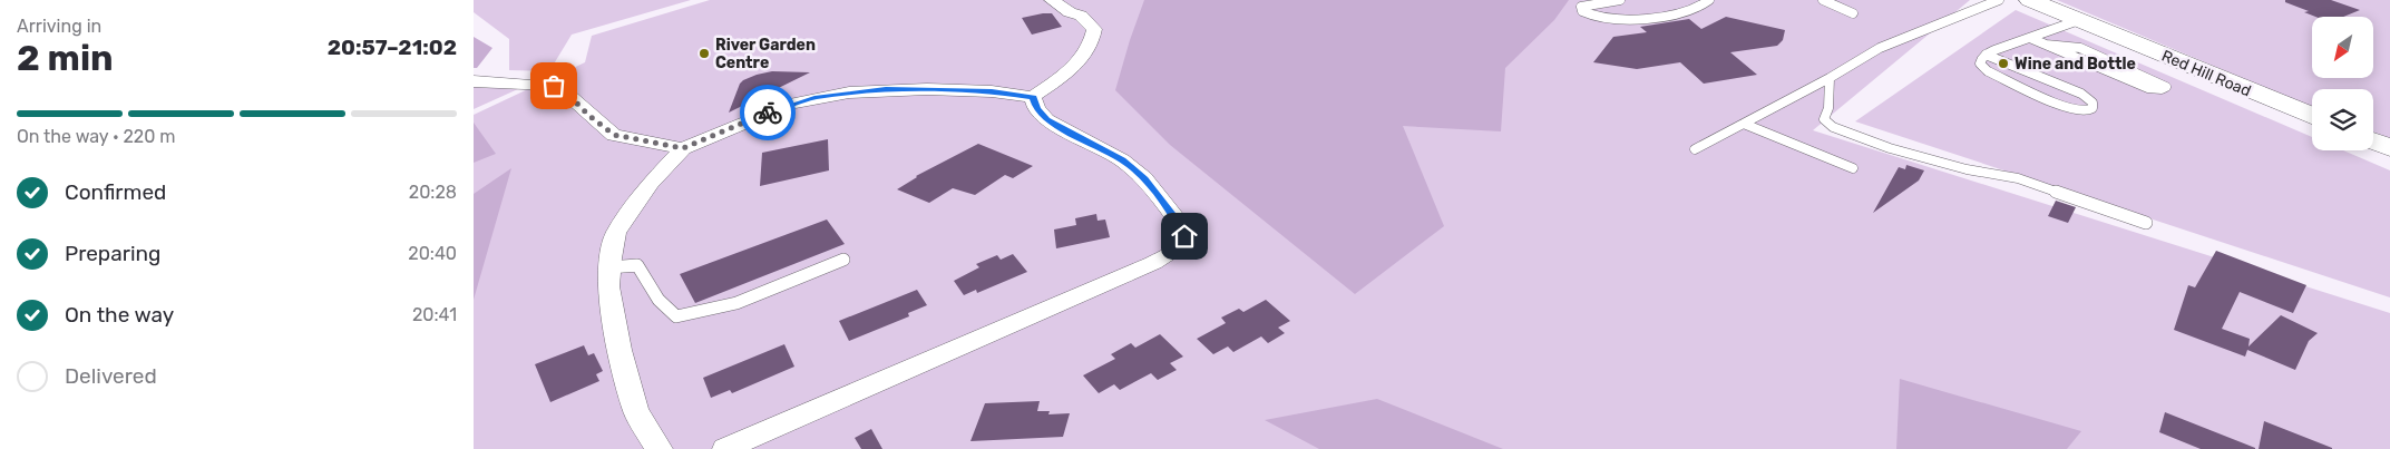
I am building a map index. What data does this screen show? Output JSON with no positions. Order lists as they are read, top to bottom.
{
  "streets": {
    "main road": ["Red Hill Road"]
  },
  "places": ["River Garden Centre", "Wine and Bottle"],
  "north": "bottom left",
  "page": {
    "heading": ["2 min", "Arriving in", "20:57–21:02"],
    "bar": "On the way · 220 m",
    "list": [
      ["Confirmed", "20:28"],
      ["Preparing", "20:40"],
      ["On the way", "20:41"],
      "Delivered"
    ]
  }
}
